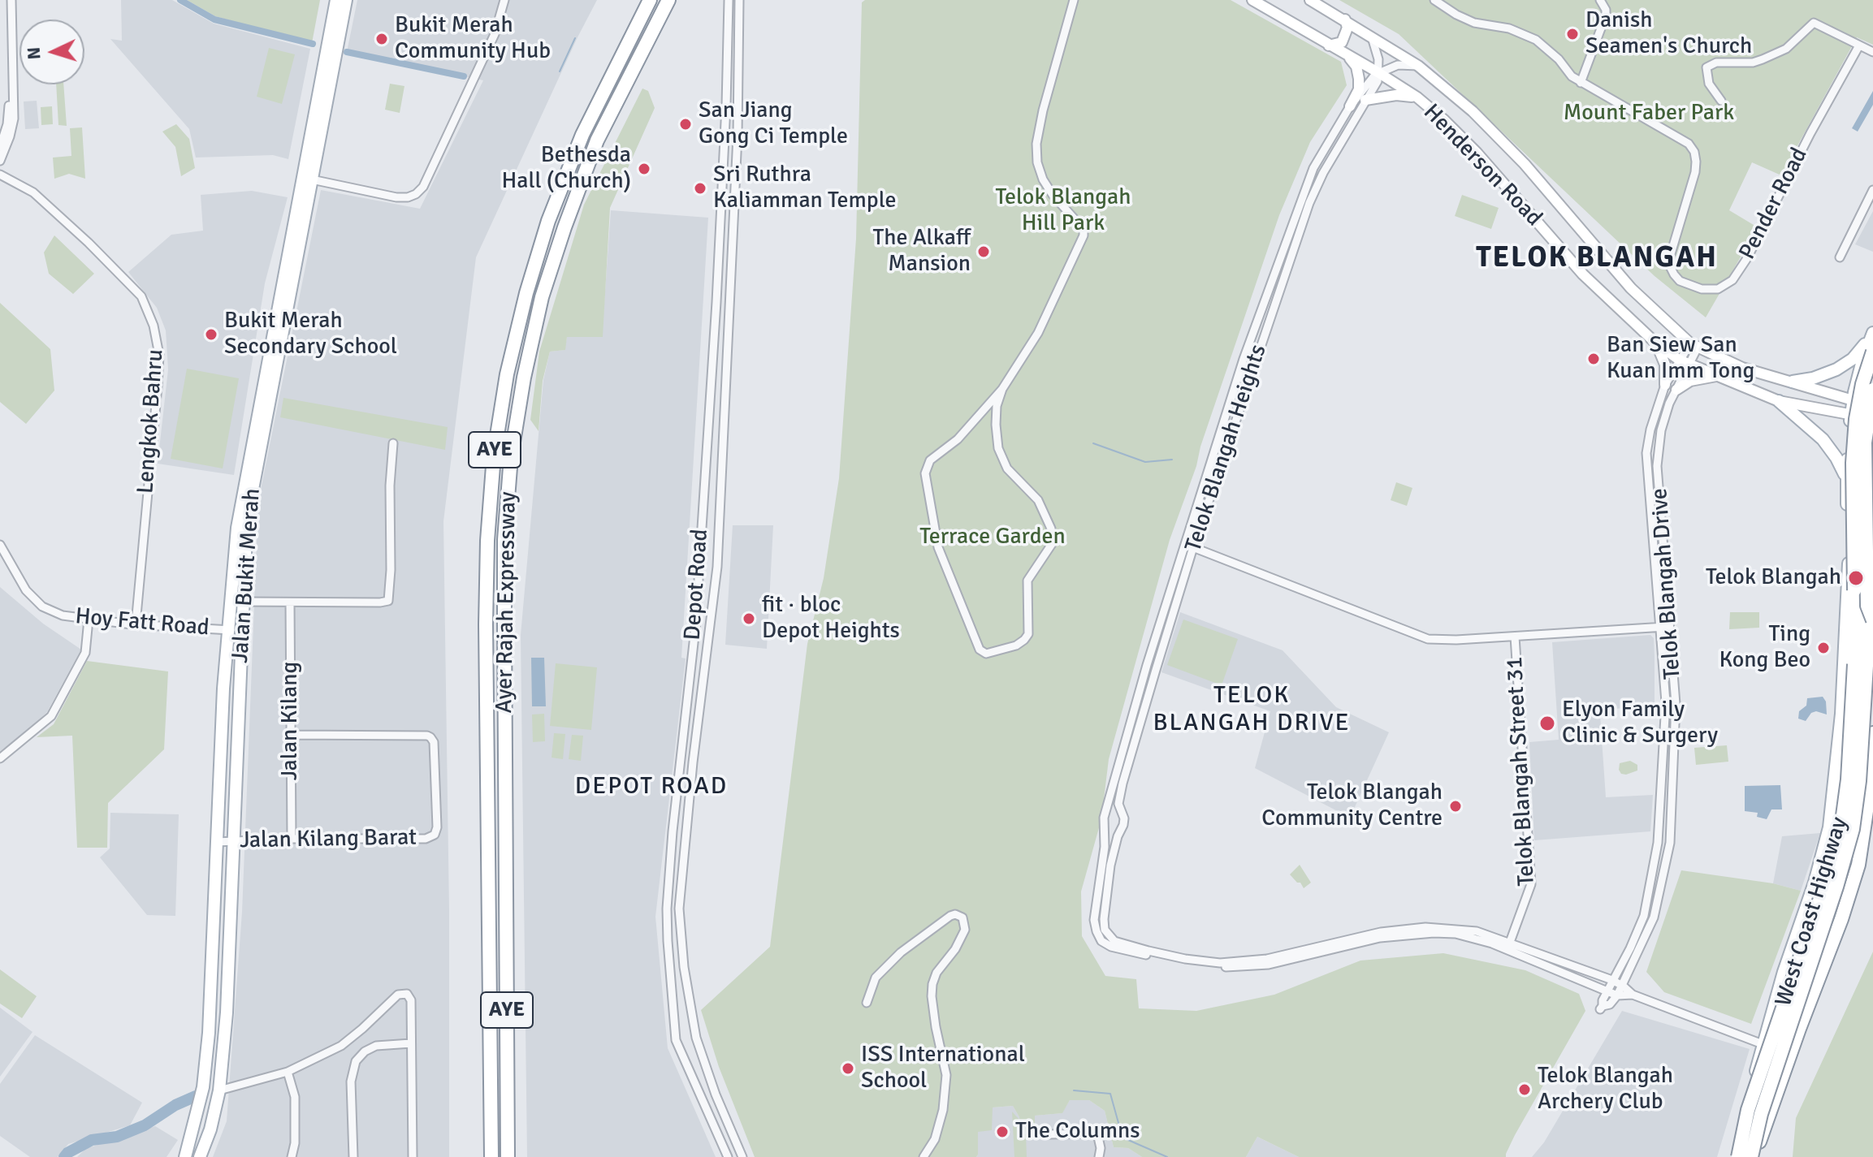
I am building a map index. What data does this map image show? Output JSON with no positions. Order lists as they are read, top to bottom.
{
  "streets": {
    "highway": ["AYE", "Ayer Rajah Expressway", "West Coast Highway"],
    "main road": ["Henderson Road", "Jalan Bukit Merah"],
    "street": [
      "Pender Road",
      "Lengkok Bahru",
      "Telok Blangah Heights",
      "Telok Blangah Drive",
      "Depot Road",
      "Hoy Fatt Road",
      "Jalan Kilang",
      "Telok Blangah Street 31",
      "Jalan Kilang Barat"
    ]
  },
  "crossings": [
    ["Henderson Road", "Telok Blangah Heights"],
    ["Henderson Road", "Telok Blangah Drive"],
    ["Lengkok Bahru", "Hoy Fatt Road"],
    ["Jalan Bukit Merah", "Hoy Fatt Road"],
    ["Jalan Bukit Merah", "Jalan Kilang Barat"],
    ["Jalan Kilang", "Jalan Kilang Barat"]
  ],
  "districts": ["TELOK BLANGAH", "TELOK BLANGAH DRIVE", "DEPOT ROAD"],
  "parks": ["Mount Faber Park", "Telok Blangah Hill Park", "Terrace Garden"],
  "places": [
    "Danish Seamen's Church",
    "Bukit Merah Community Hub",
    "San Jiang Gong Ci Temple",
    "Bethesda Hall (Church)",
    "Sri Ruthra Kaliamman Temple",
    "The Alkaff Mansion",
    "Bukit Merah Secondary School",
    "Ban Siew San Kuan Imm Tong",
    "Telok Blangah",
    "fit · bloc Depot Heights",
    "Ting Kong Beo",
    "Elyon Family Clinic & Surgery",
    "Telok Blangah Community Centre",
    "ISS International School",
    "Telok Blangah Archery Club",
    "The Columns"
  ],
  "north": "left"
}
